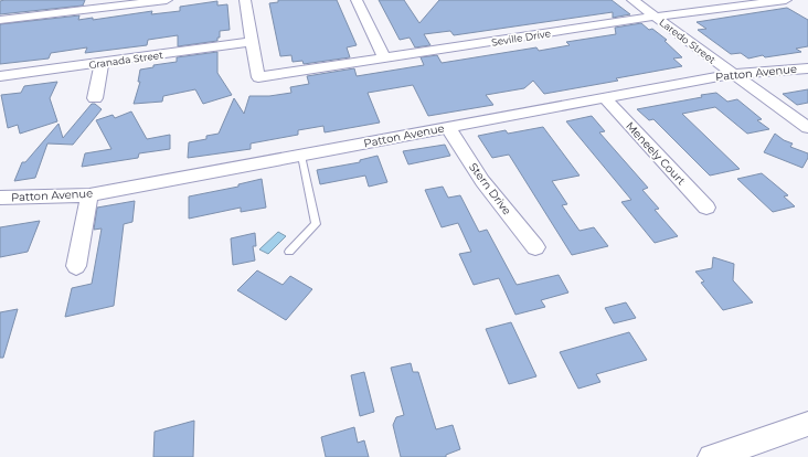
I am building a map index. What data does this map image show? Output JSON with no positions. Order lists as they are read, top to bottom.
{
  "streets": {
    "street": [
      "Seville Drive",
      "Laredo Street",
      "Granada Street",
      "Patton Avenue",
      "Meneely Court",
      "Stern Drive"
    ]
  },
  "crossings": [
    ["Seville Drive", "Laredo Street"],
    ["Seville Drive", "Granada Street"],
    ["Laredo Street", "Patton Avenue"],
    ["Patton Avenue", "Meneely Court"],
    ["Patton Avenue", "Stern Drive"]
  ]
}
